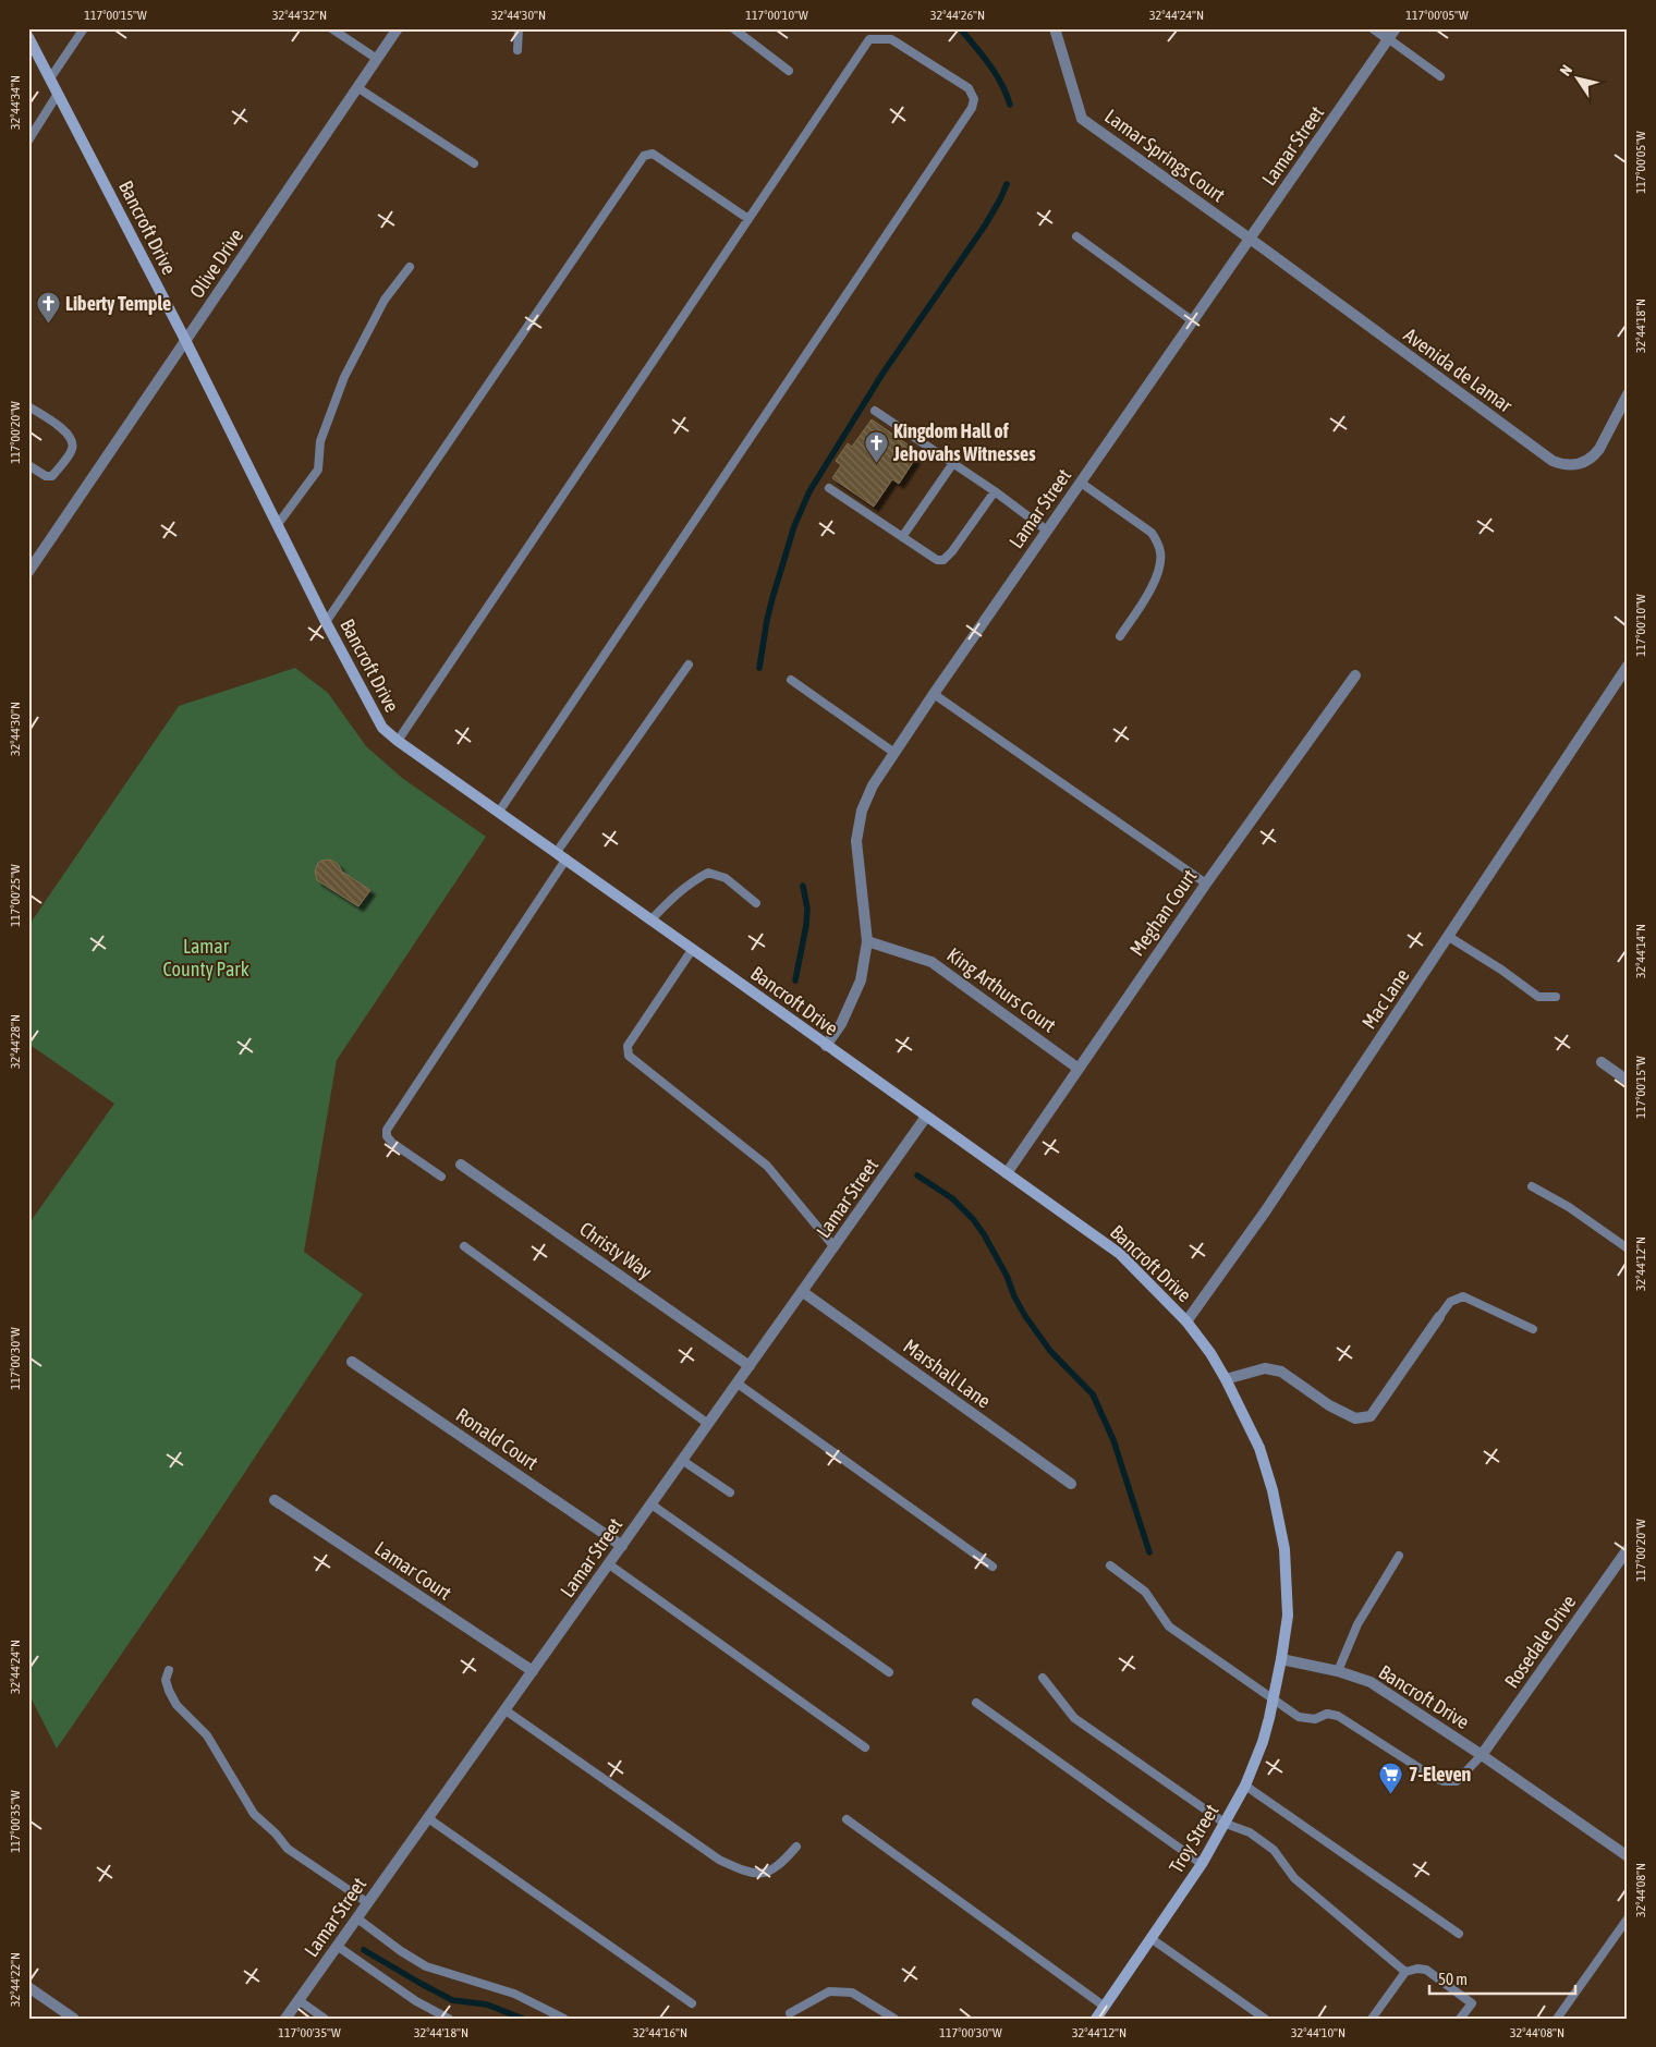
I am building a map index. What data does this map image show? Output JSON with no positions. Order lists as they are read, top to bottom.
{
  "streets": {
    "main road": ["Bancroft Drive", "Troy Street"],
    "street": [
      "Lamar Street",
      "Lamar Springs Court",
      "Olive Drive",
      "Avenida de Lamar",
      "Meghan Court",
      "King Arthurs Court",
      "Mac Lane",
      "Christy Way",
      "Marshall Lane",
      "Ronald Court",
      "Lamar Court",
      "Rosedale Drive"
    ]
  },
  "crossings": [
    ["Lamar Street", "Lamar Springs Court"],
    ["Lamar Street", "Bancroft Drive"],
    ["Lamar Street", "Avenida de Lamar"],
    ["Lamar Street", "King Arthurs Court"],
    ["Lamar Street", "Christy Way"],
    ["Lamar Street", "Marshall Lane"],
    ["Lamar Street", "Ronald Court"],
    ["Lamar Street", "Lamar Court"],
    ["Lamar Springs Court", "Avenida de Lamar"],
    ["Bancroft Drive", "Olive Drive"],
    ["Bancroft Drive", "Meghan Court"],
    ["Bancroft Drive", "Mac Lane"],
    ["Bancroft Drive", "Rosedale Drive"],
    ["Bancroft Drive", "Troy Street"],
    ["Meghan Court", "King Arthurs Court"]
  ],
  "parks": ["Lamar County Park"],
  "places": {
    "church": ["Liberty Temple", "Kingdom Hall of Jehovahs Witnesses"],
    "supermarket": ["7-Eleven"]
  },
  "scale_bar": "50 m",
  "north": "top left",
  "coordinates": [
    "117°00'15\"W",
    "32°44'32\"N",
    "32°44'30\"N",
    "117°00'10\"W",
    "32°44'26\"N",
    "32°44'24\"N",
    "117°00'05\"W",
    "32°44'34\"N",
    "32°44'18\"N",
    "117°00'20\"W",
    "117°00'25\"W",
    "32°44'14\"N",
    "32°44'28\"N",
    "32°44'12\"N",
    "117°00'30\"W",
    "117°00'35\"W",
    "32°44'08\"N",
    "32°44'22\"N",
    "32°44'16\"N",
    "32°44'10\"N"
  ]
}
